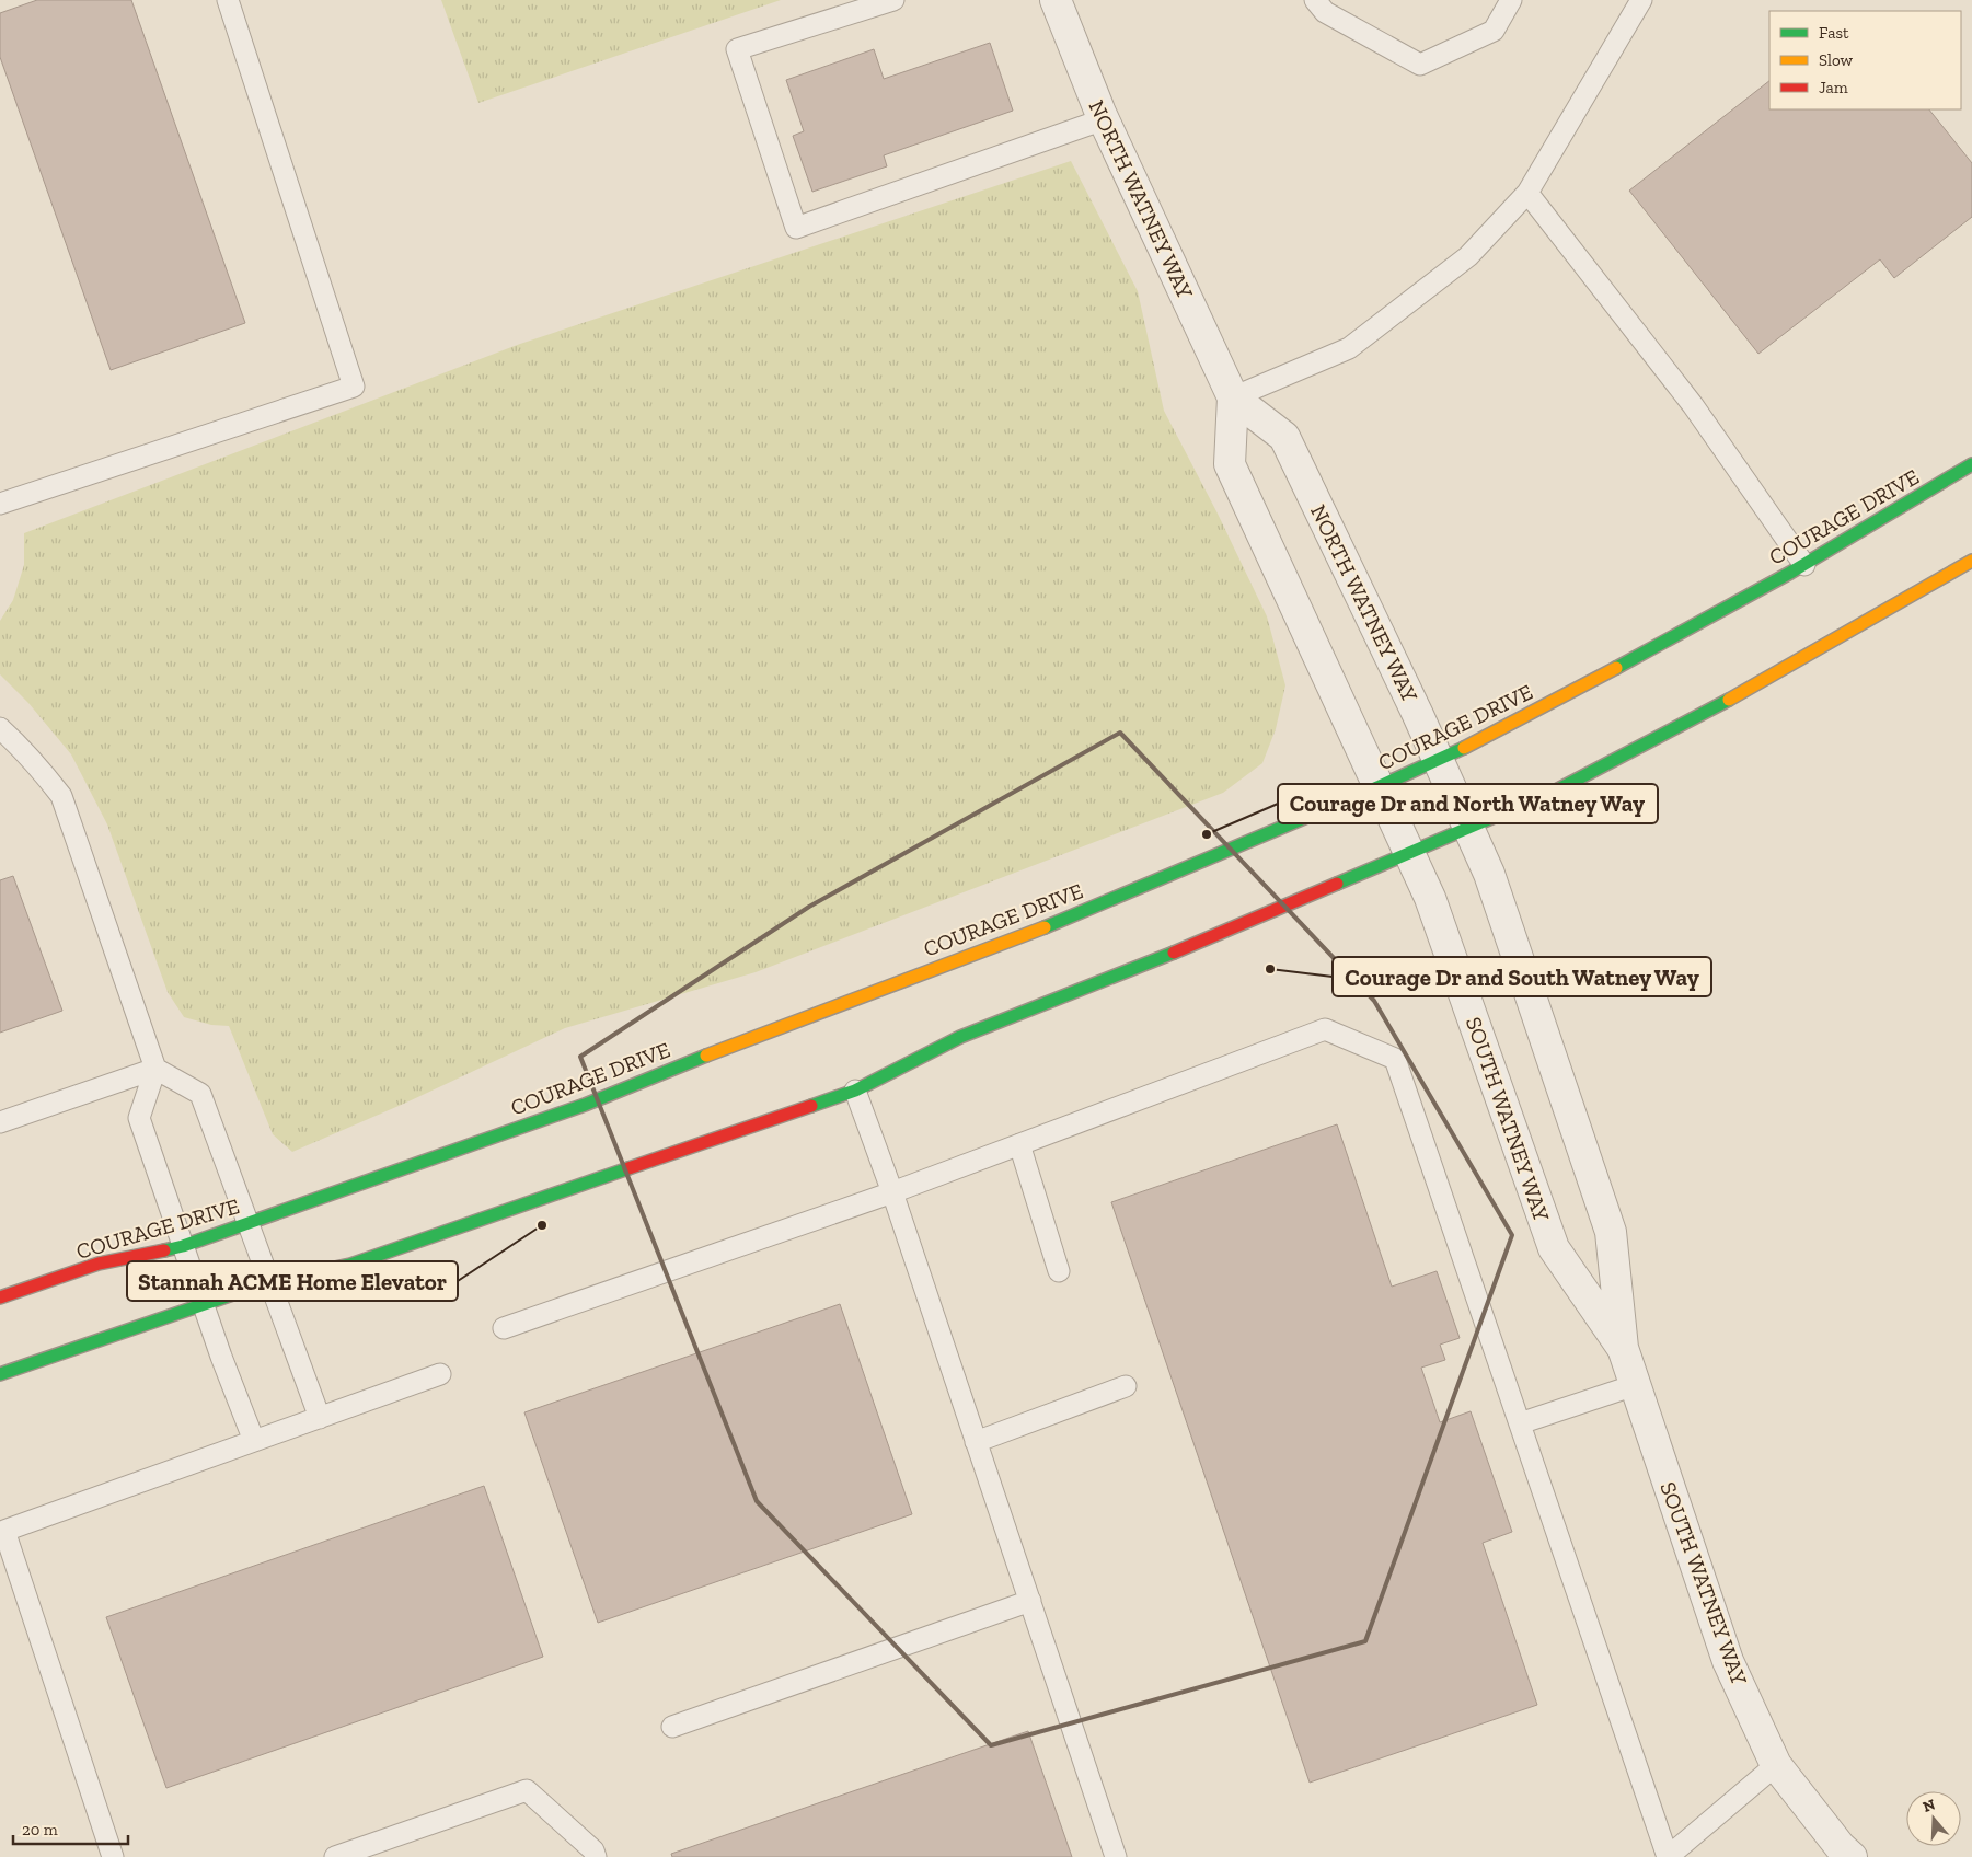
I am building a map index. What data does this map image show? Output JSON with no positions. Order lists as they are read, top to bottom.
{
  "streets": {
    "street": ["NORTH WATNEY WAY", "COURAGE DRIVE", "SOUTH WATNEY WAY"]
  },
  "crossings": [
    ["NORTH WATNEY WAY", "COURAGE DRIVE"],
    ["NORTH WATNEY WAY", "SOUTH WATNEY WAY"],
    ["COURAGE DRIVE", "SOUTH WATNEY WAY"]
  ],
  "places": ["Courage Dr and North Watney Way", "Courage Dr and South Watney Way", "Stannah ACME Home Elevator"],
  "legend": ["Fast", "Slow", "Jam"],
  "scale_bar": "20 m",
  "north": "top"
}
